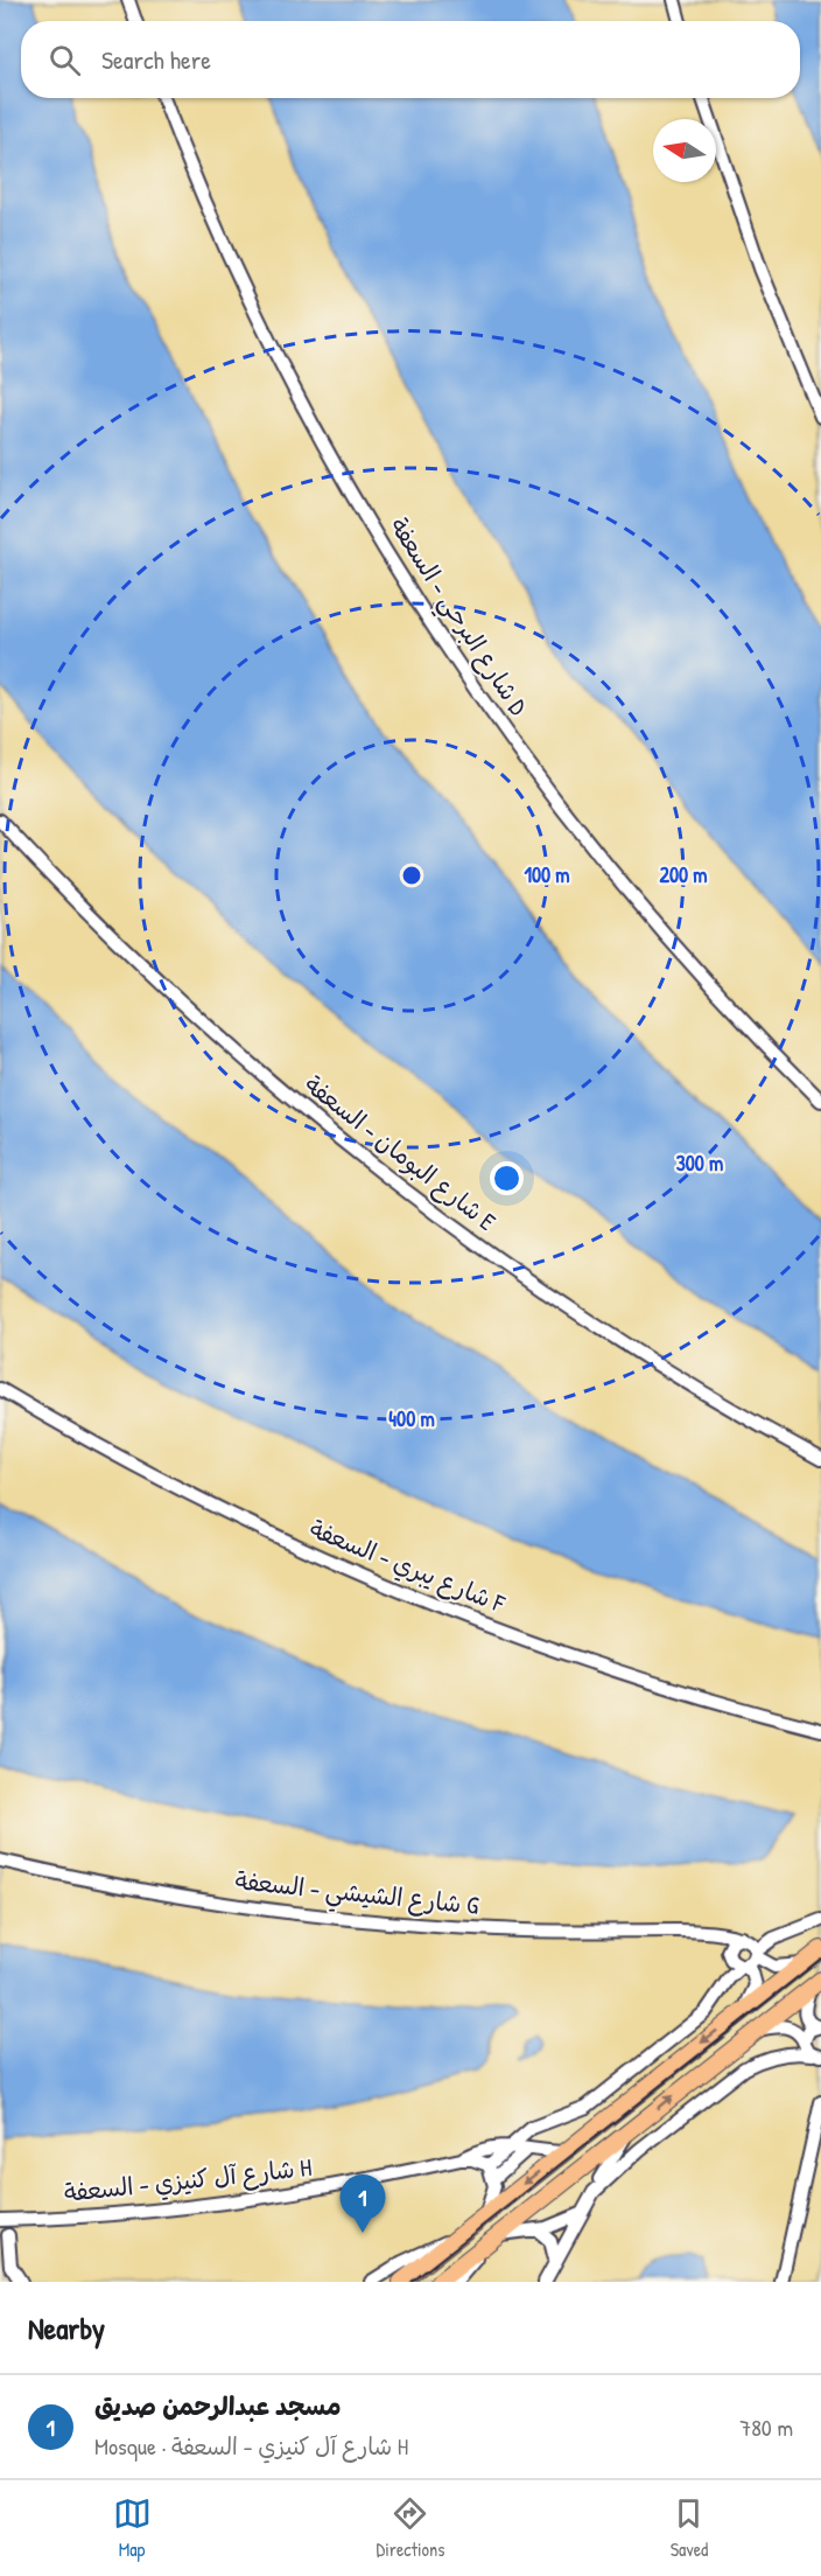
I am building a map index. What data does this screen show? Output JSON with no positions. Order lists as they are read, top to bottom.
{
  "streets": {
    "street": [
      "شارع البرحي - السعفة D",
      "شارع البومان - السعفة E",
      "شارع يبري - السعفة F",
      "شارع الشيشي - السعفة G",
      "شارع آل كنيزي - السعفة H"
    ]
  },
  "north": "left",
  "page": {
    "search": "Search here",
    "pins": "1",
    "heading": "Nearby",
    "list": [
      {
        "mark": "1",
        "name": "مسجد عبدالرحمن صديق",
        "note": "Mosque · شارع آل كنيزي - السعفة H",
        "value": "780 m"
      }
    ],
    "nav": ["Map", "Directions", "Saved"]
  },
  "rings": [
    "100 m",
    "200 m",
    "300 m",
    "400 m"
  ]
}
